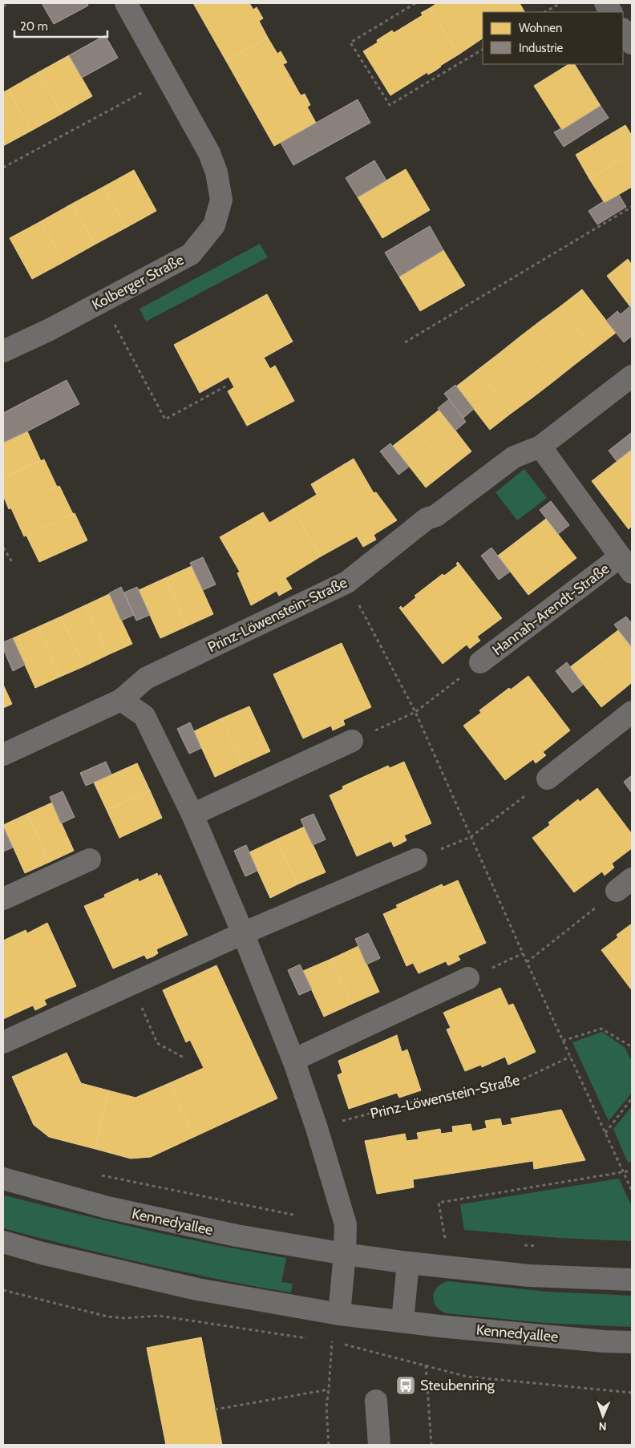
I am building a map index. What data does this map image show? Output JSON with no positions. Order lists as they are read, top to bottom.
{
  "streets": {
    "street": [
      "Kolberger Straße",
      "Hannah-Arendt-Straße",
      "Prinz-Löwenstein-Straße",
      "Kennedyallee"
    ]
  },
  "crossings": [
    ["Hannah-Arendt-Straße", "Prinz-Löwenstein-Straße"]
  ],
  "places": {
    "bus stop": ["Steubenring"]
  },
  "legend": ["Wohnen", "Industrie"],
  "scale_bar": "20 m",
  "north": "bottom"
}
